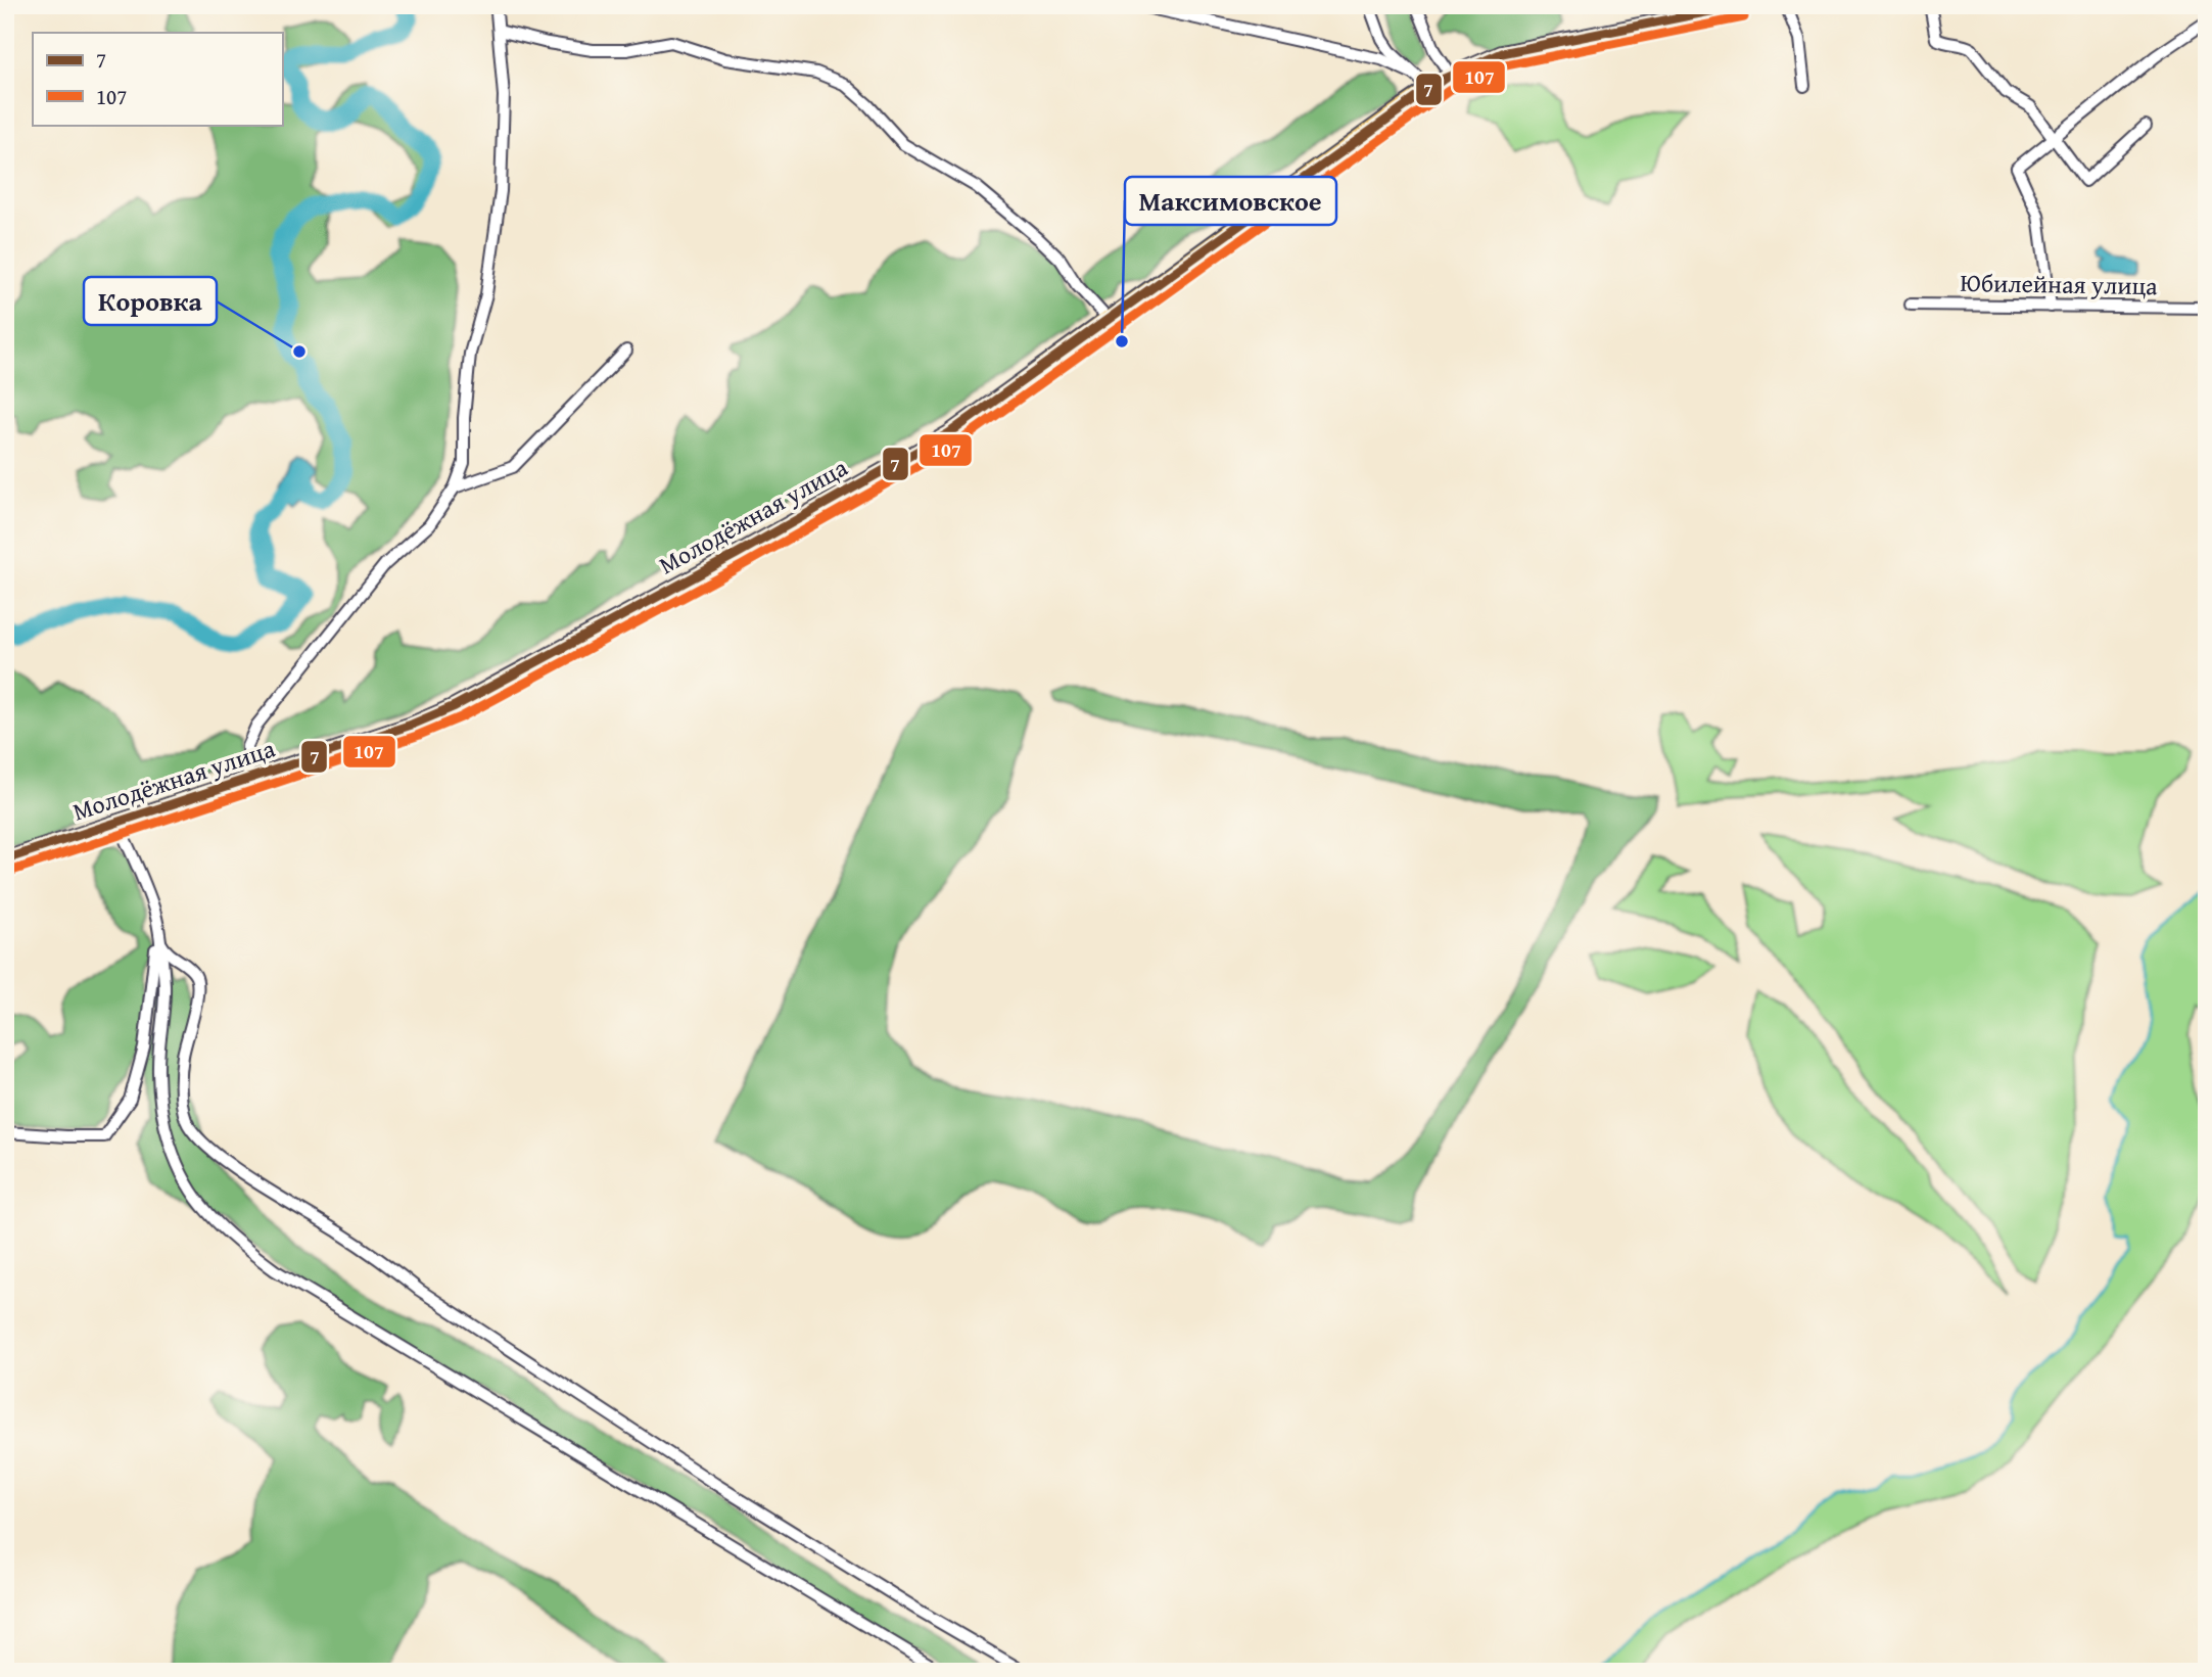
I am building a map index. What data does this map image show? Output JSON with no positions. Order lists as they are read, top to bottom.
{
  "streets": {
    "main road": ["Молодёжная улица"],
    "street": ["Юбилейная улица"]
  },
  "places": ["Максимовское", "Коровка"],
  "lines": ["transit line 7", "transit line 107"],
  "legend": ["7", "107"]
}
